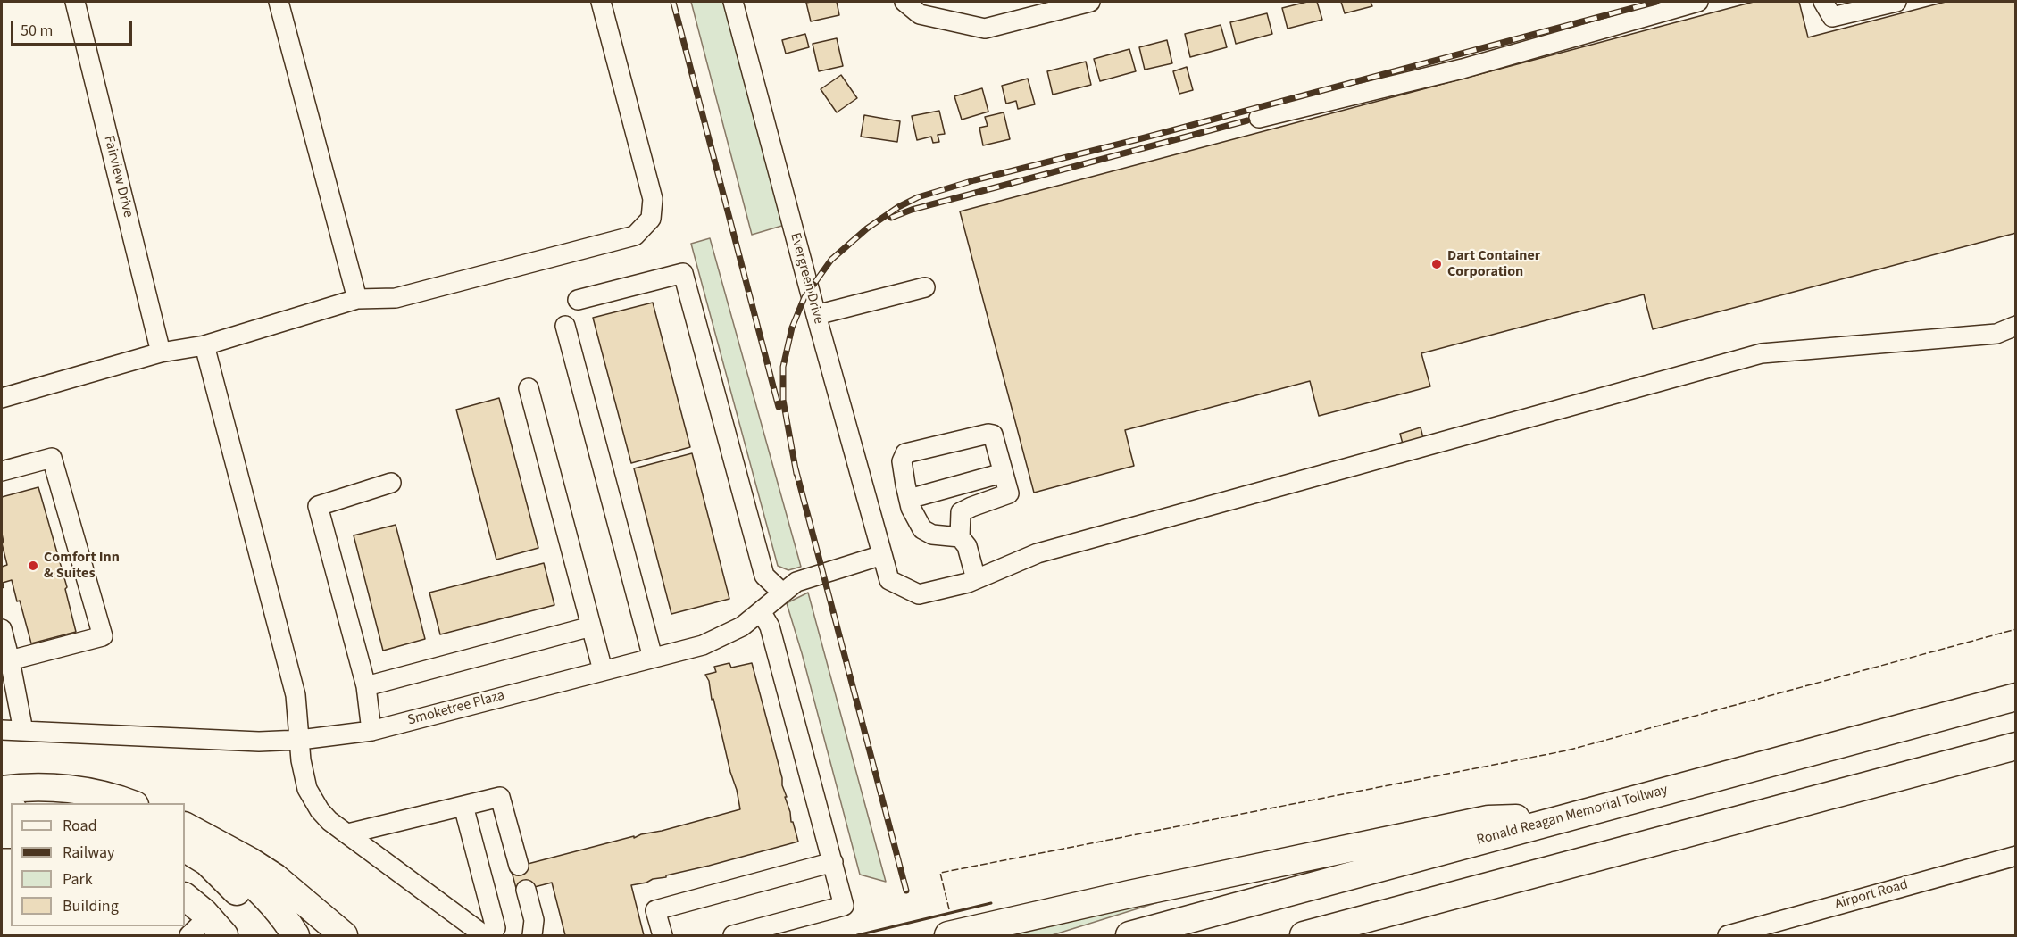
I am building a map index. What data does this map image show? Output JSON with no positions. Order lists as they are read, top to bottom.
{
  "streets": {
    "highway": ["Ronald Reagan Memorial Tollway"],
    "street": [
      "Fairview Drive",
      "Evergreen Drive",
      "Smoketree Plaza",
      "Airport Road"
    ]
  },
  "crossings": [
    ["Evergreen Drive", "Smoketree Plaza"]
  ],
  "places": ["Dart Container Corporation", "Comfort Inn & Suites"],
  "legend": [
    "Road",
    "Railway",
    "Park",
    "Building"
  ],
  "scale_bar": "50 m"
}
